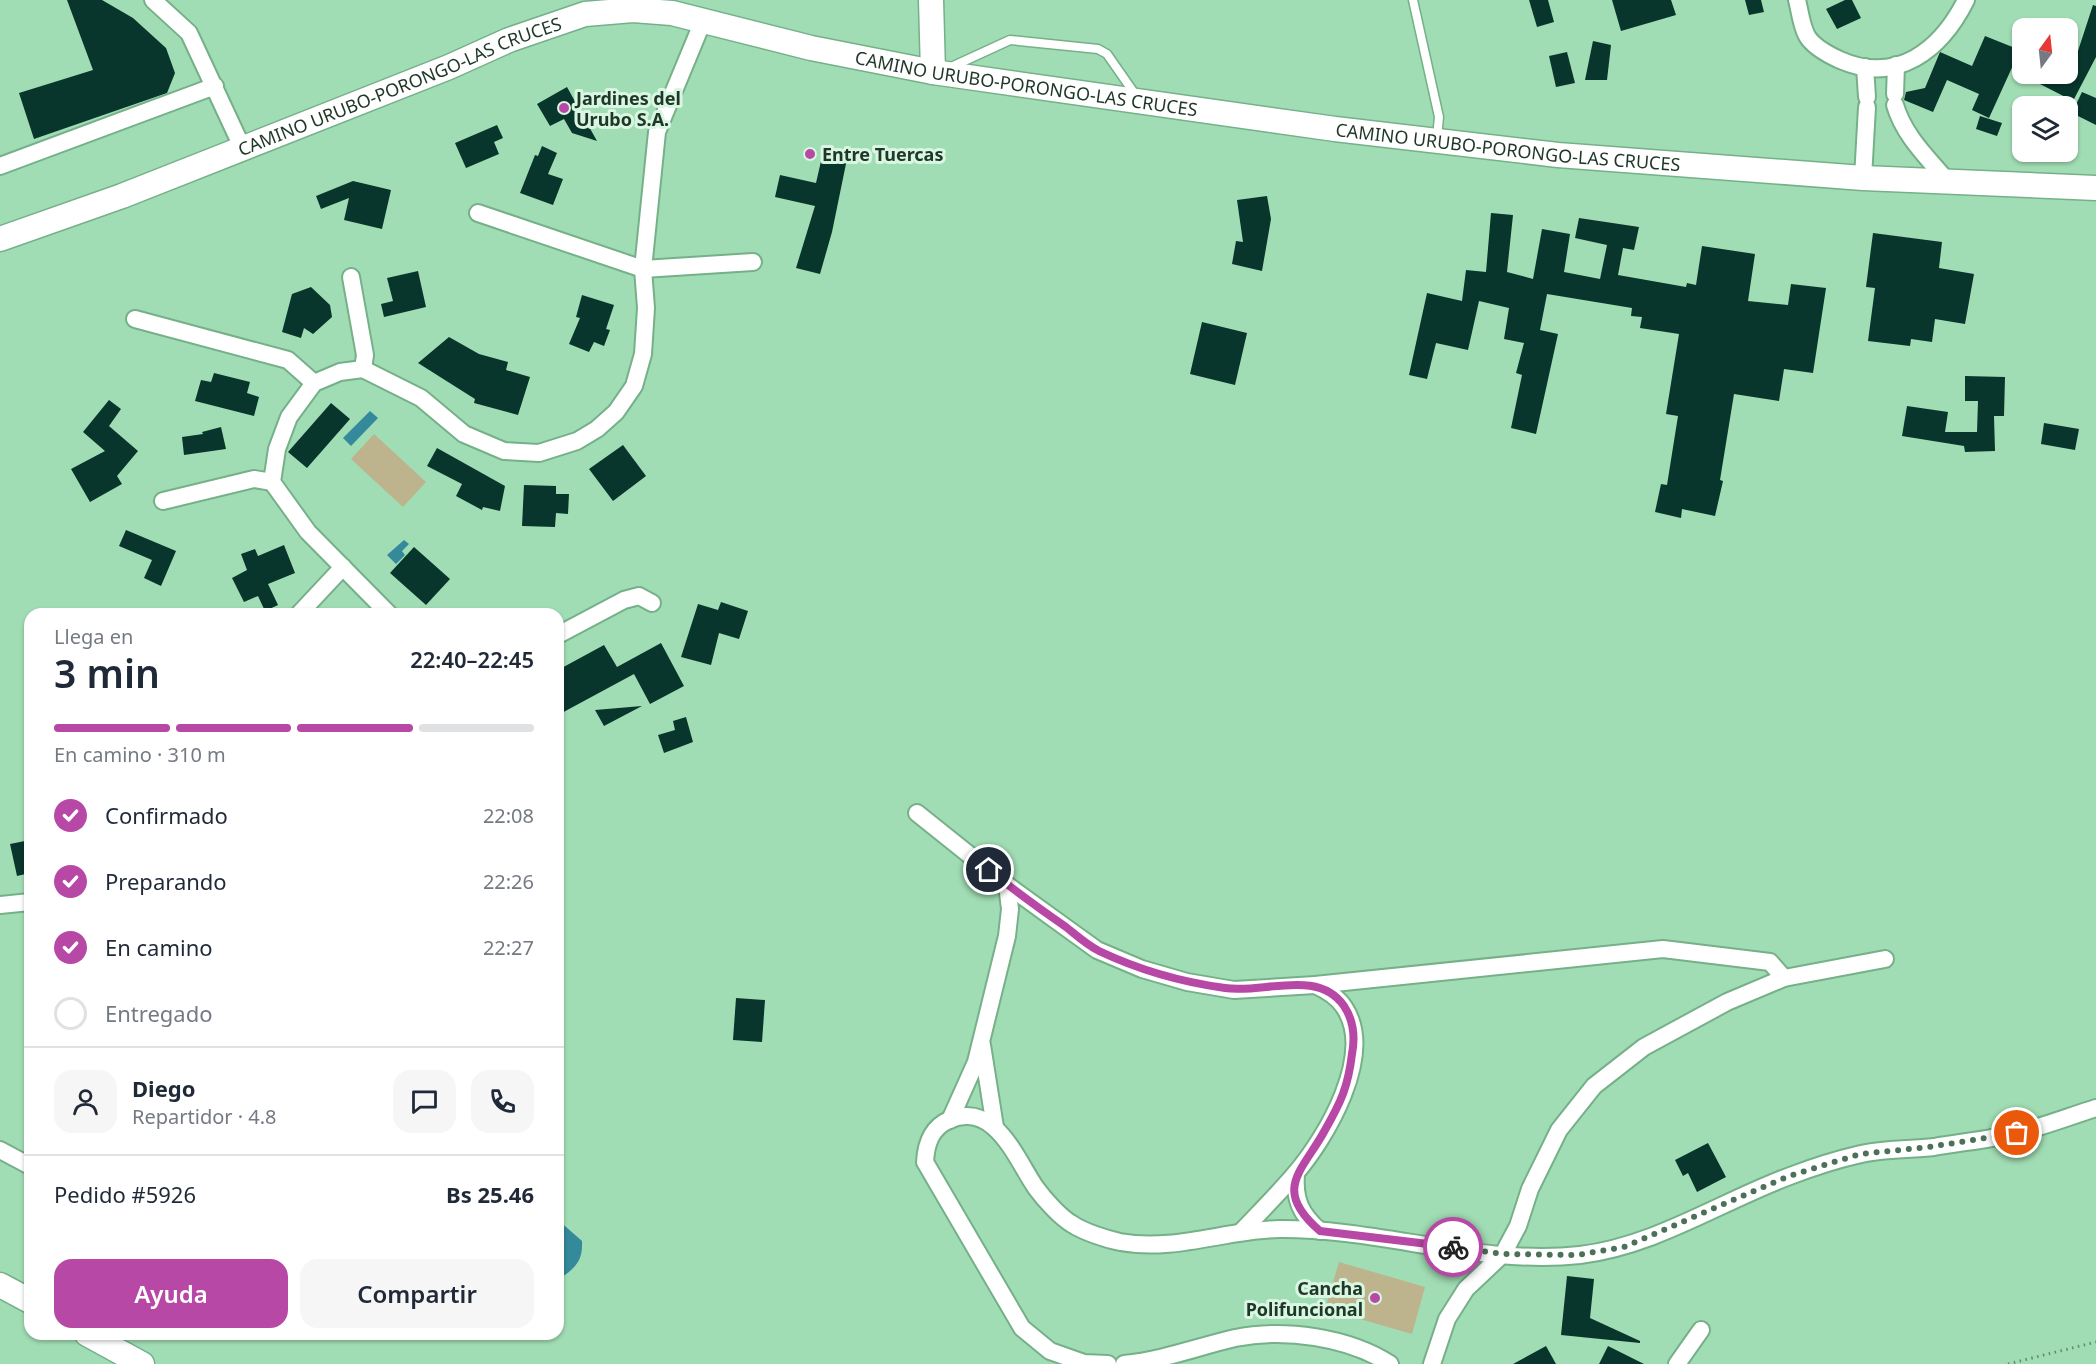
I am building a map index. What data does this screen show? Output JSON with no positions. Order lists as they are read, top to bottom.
{
  "streets": {
    "main road": ["CAMINO URUBO-PORONGO-LAS CRUCES"]
  },
  "places": ["Jardines del Urubo S.A.", "Entre Tuercas", "Cancha Polifuncional"],
  "north": "top",
  "page": {
    "heading": ["3 min", "Llega en", "22:40–22:45"],
    "panel": [
      "Diego",
      "Repartidor · 4.8",
      "Pedido #5926",
      "Bs 25.46"
    ],
    "bar": "En camino · 310 m",
    "list": [
      ["Confirmado", "22:08"],
      ["Preparando", "22:26"],
      ["En camino", "22:27"],
      "Entregado"
    ],
    "buttons": ["Ayuda", "Compartir"]
  }
}
